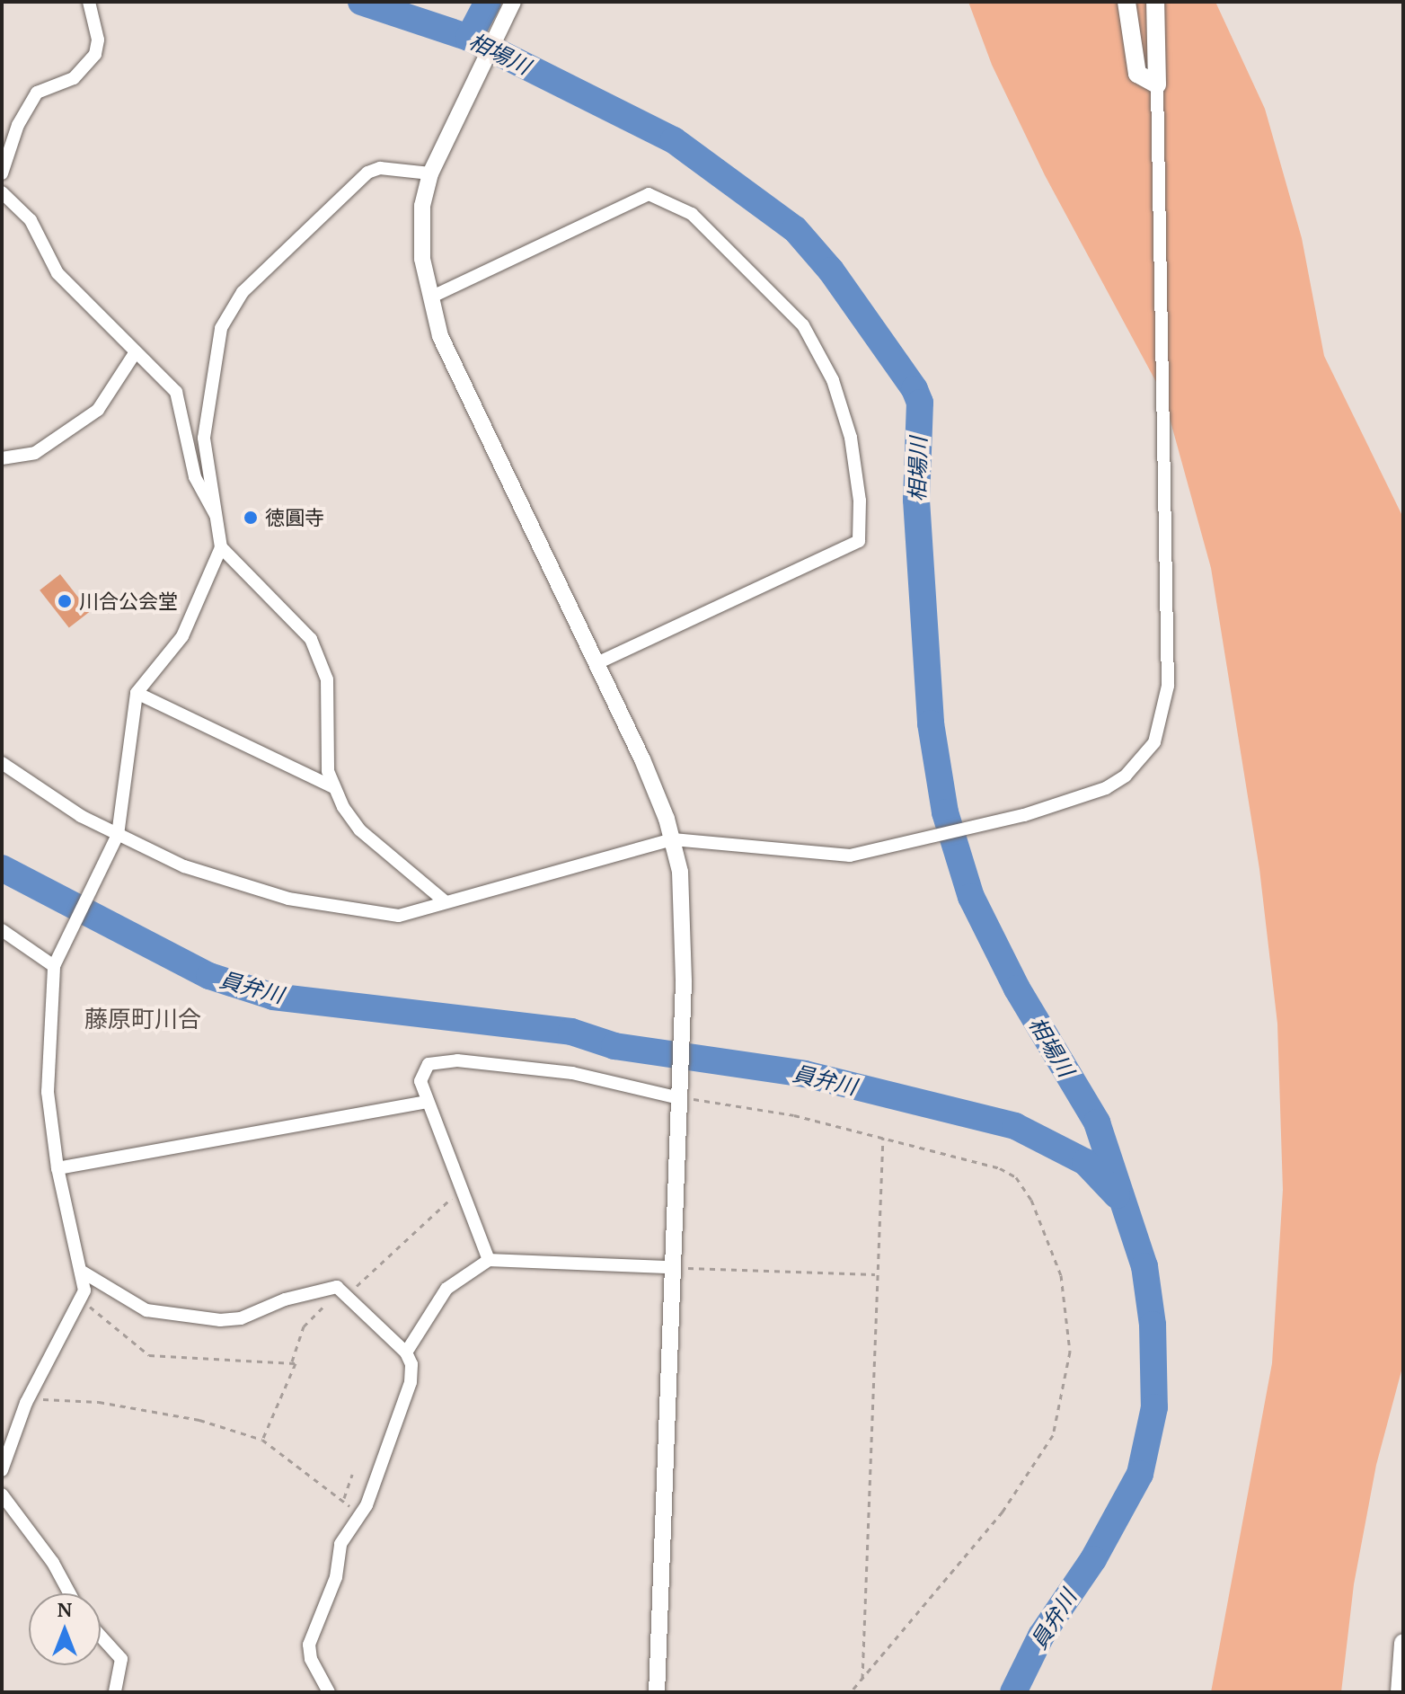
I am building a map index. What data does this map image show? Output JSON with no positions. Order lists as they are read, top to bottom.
{
  "districts": ["藤原町川合"],
  "water": ["相場川", "員弁川"],
  "places": ["徳圓寺", "川合公会堂"],
  "north": "top"
}
